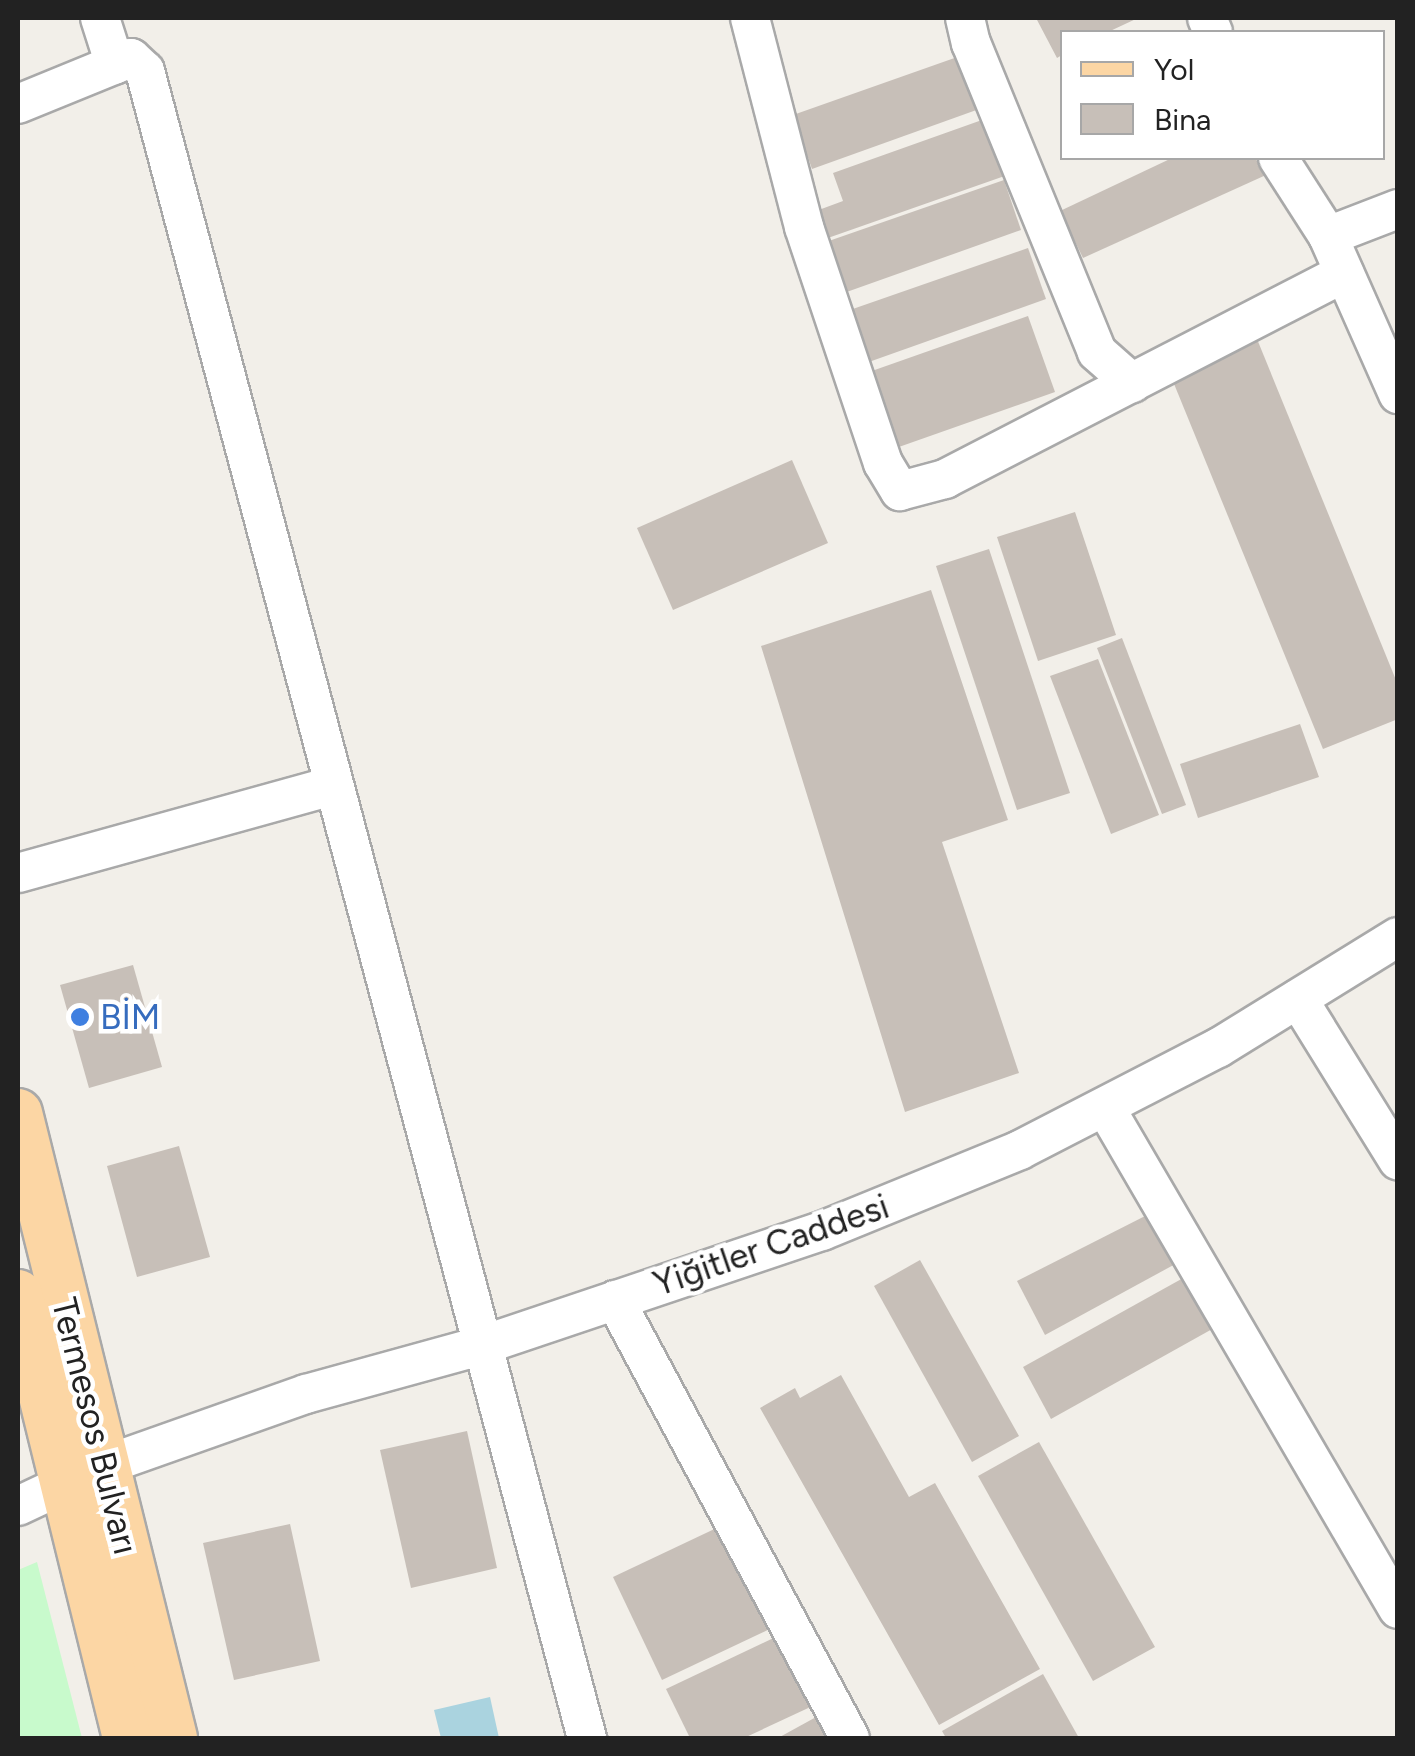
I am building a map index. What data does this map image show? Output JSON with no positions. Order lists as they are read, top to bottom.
{
  "streets": {
    "main road": ["Termesos Bulvarı"],
    "street": ["Yiğitler Caddesi"]
  },
  "crossings": [
    ["Yiğitler Caddesi", "Termesos Bulvarı"]
  ],
  "places": ["BİM"],
  "legend": ["Yol", "Bina"]
}
